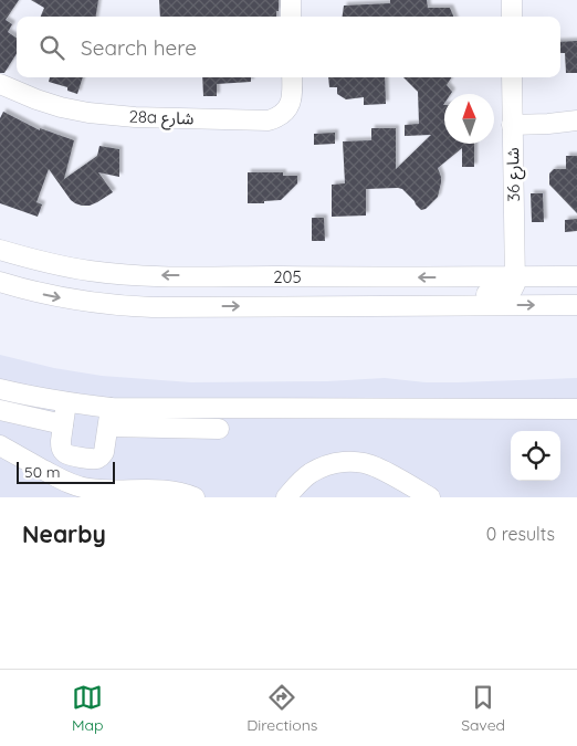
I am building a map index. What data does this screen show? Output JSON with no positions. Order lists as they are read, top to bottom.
{
  "streets": {
    "street": ["28a شارع", "شارع 36", "205"]
  },
  "crossings": [
    ["شارع 36", "205"]
  ],
  "scale_bar": "50 m",
  "north": "top",
  "page": {
    "search": "Search here",
    "scale": "50 m",
    "heading": ["Nearby", "0 results"],
    "nav": ["Map", "Directions", "Saved"]
  }
}
